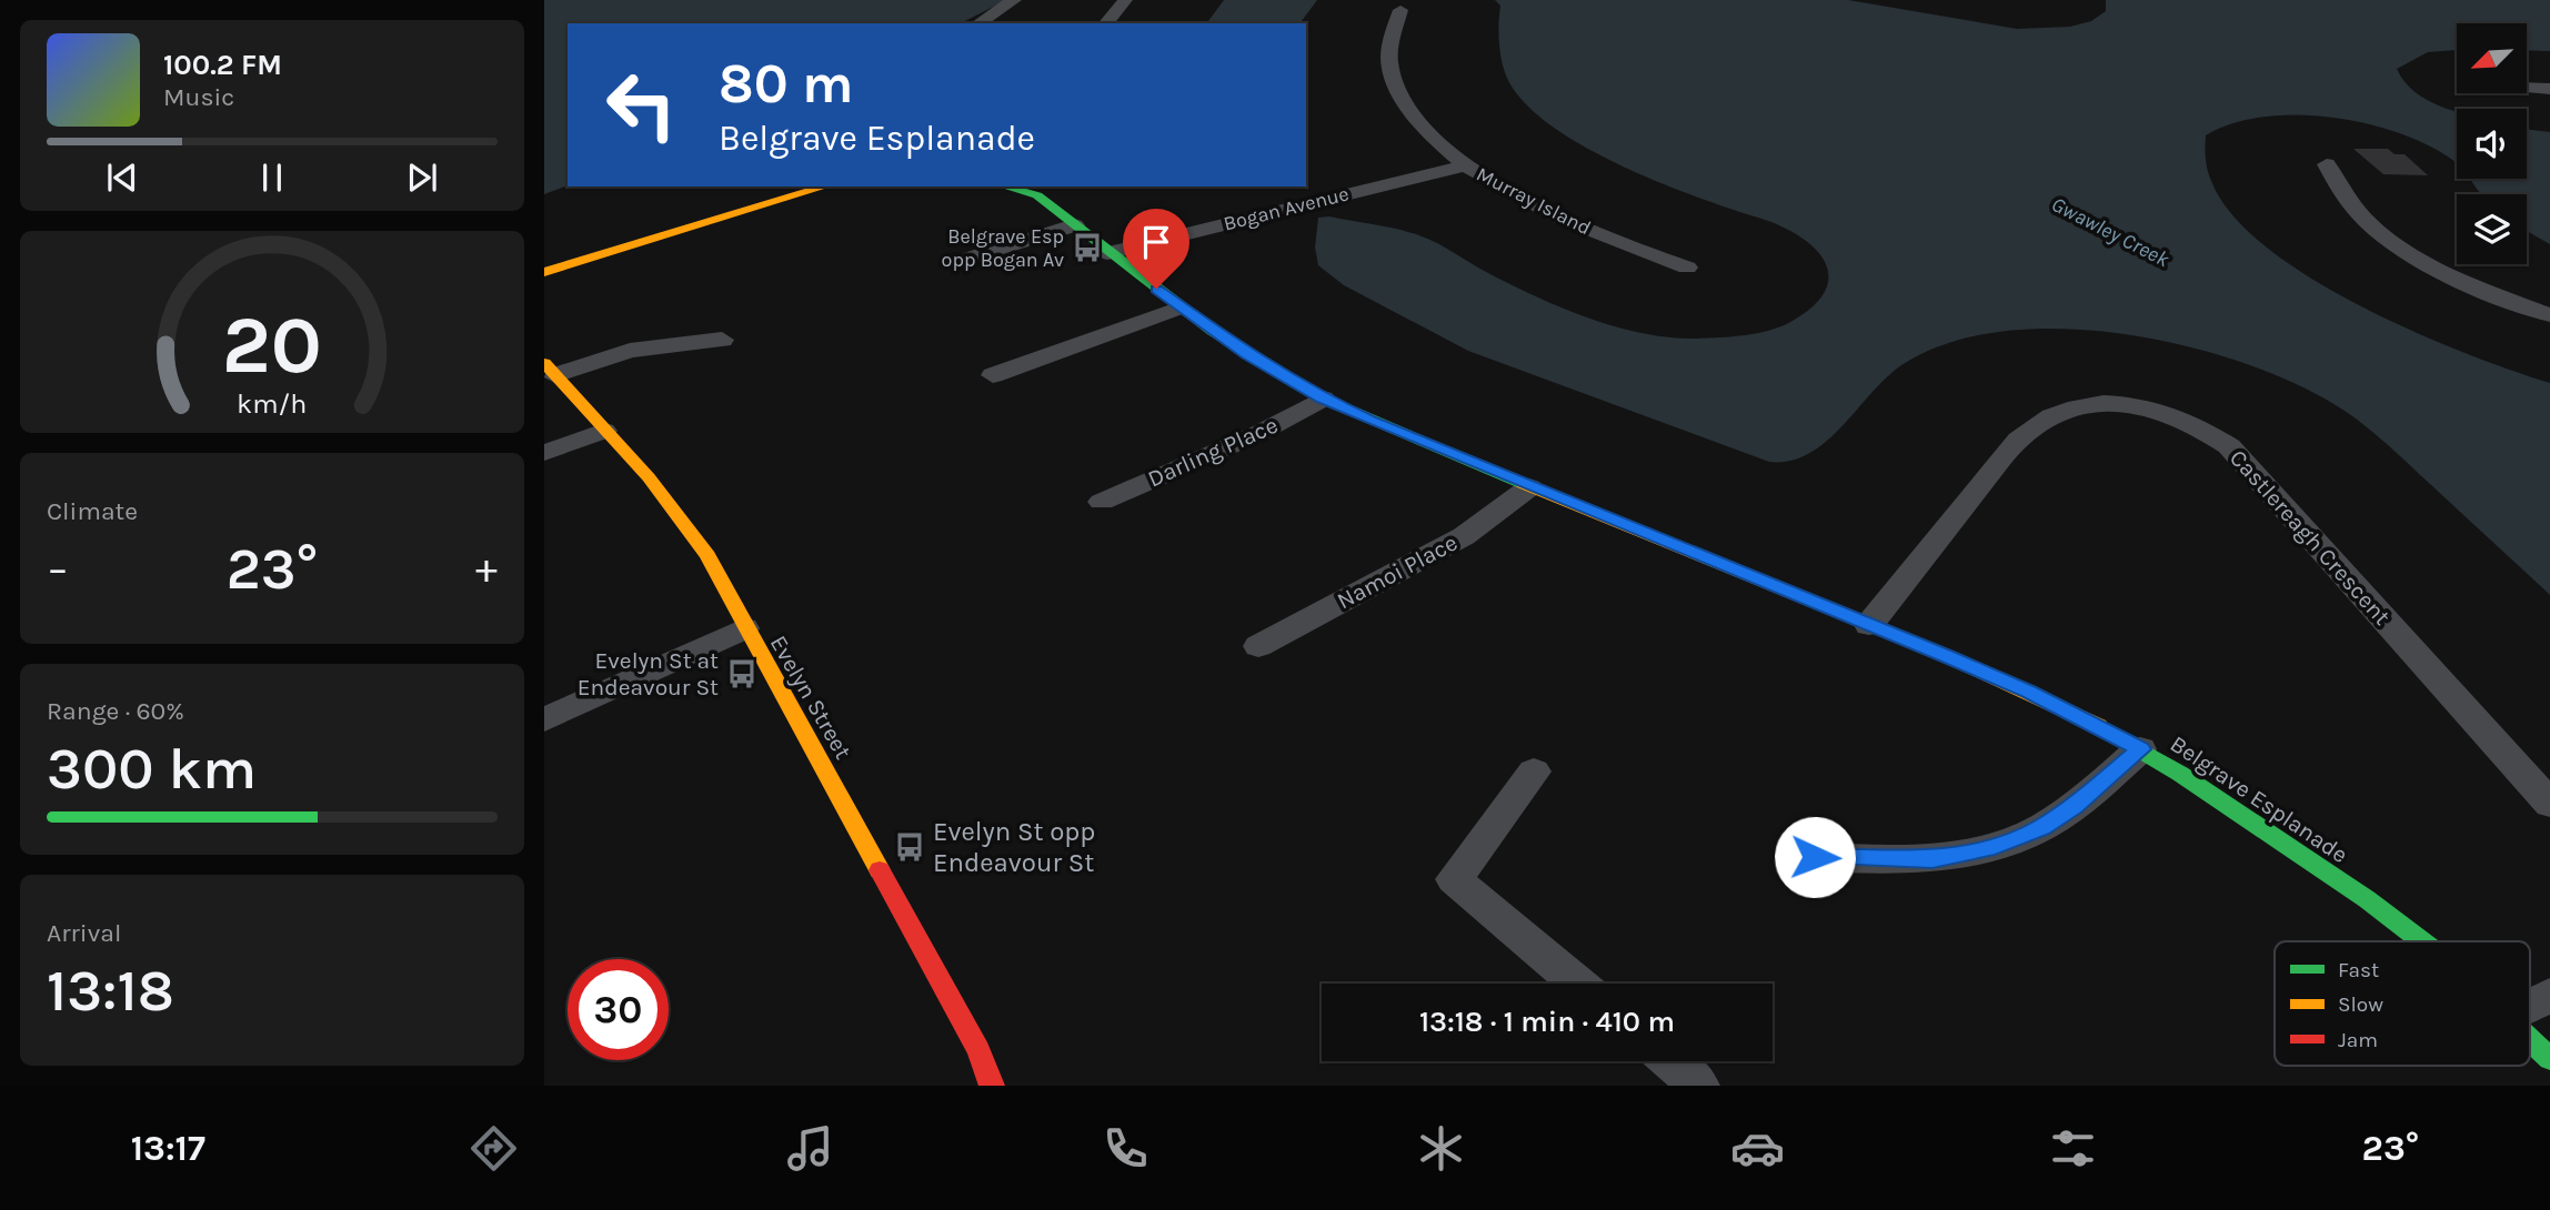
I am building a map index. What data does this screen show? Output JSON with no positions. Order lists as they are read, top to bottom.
{
  "streets": {
    "street": [
      "Murray Island",
      "Bogan Avenue",
      "Darling Place",
      "Castlereagh Crescent",
      "Namoi Place",
      "Evelyn Street",
      "Belgrave Esplanade"
    ]
  },
  "crossings": [
    ["Murray Island", "Bogan Avenue"],
    ["Bogan Avenue", "Belgrave Esplanade"],
    ["Darling Place", "Belgrave Esplanade"],
    ["Castlereagh Crescent", "Belgrave Esplanade"],
    ["Namoi Place", "Belgrave Esplanade"]
  ],
  "water": ["Gwawley Creek"],
  "places": {
    "bus stop": ["Belgrave Esp opp Bogan Av", "Evelyn St at Endeavour St", "Evelyn St opp Endeavour St"]
  },
  "legend": ["Fast", "Slow", "Jam"],
  "north": "bottom left",
  "page": {
    "turn": ["80 m", "Belgrave Esplanade"],
    "song": ["100.2 FM", "Music"],
    "tile": [
      "Climate",
      ["Range · 60%", "300 km"],
      ["Arrival", "13:18"]
    ],
    "heat": ["−", "23°", "+"],
    "limit": "30",
    "trip": "13:18 · 1 min · 410 m",
    "tabs": ["13:17", "23°"],
    "gauge": ["20", "km/h"]
  }
}
